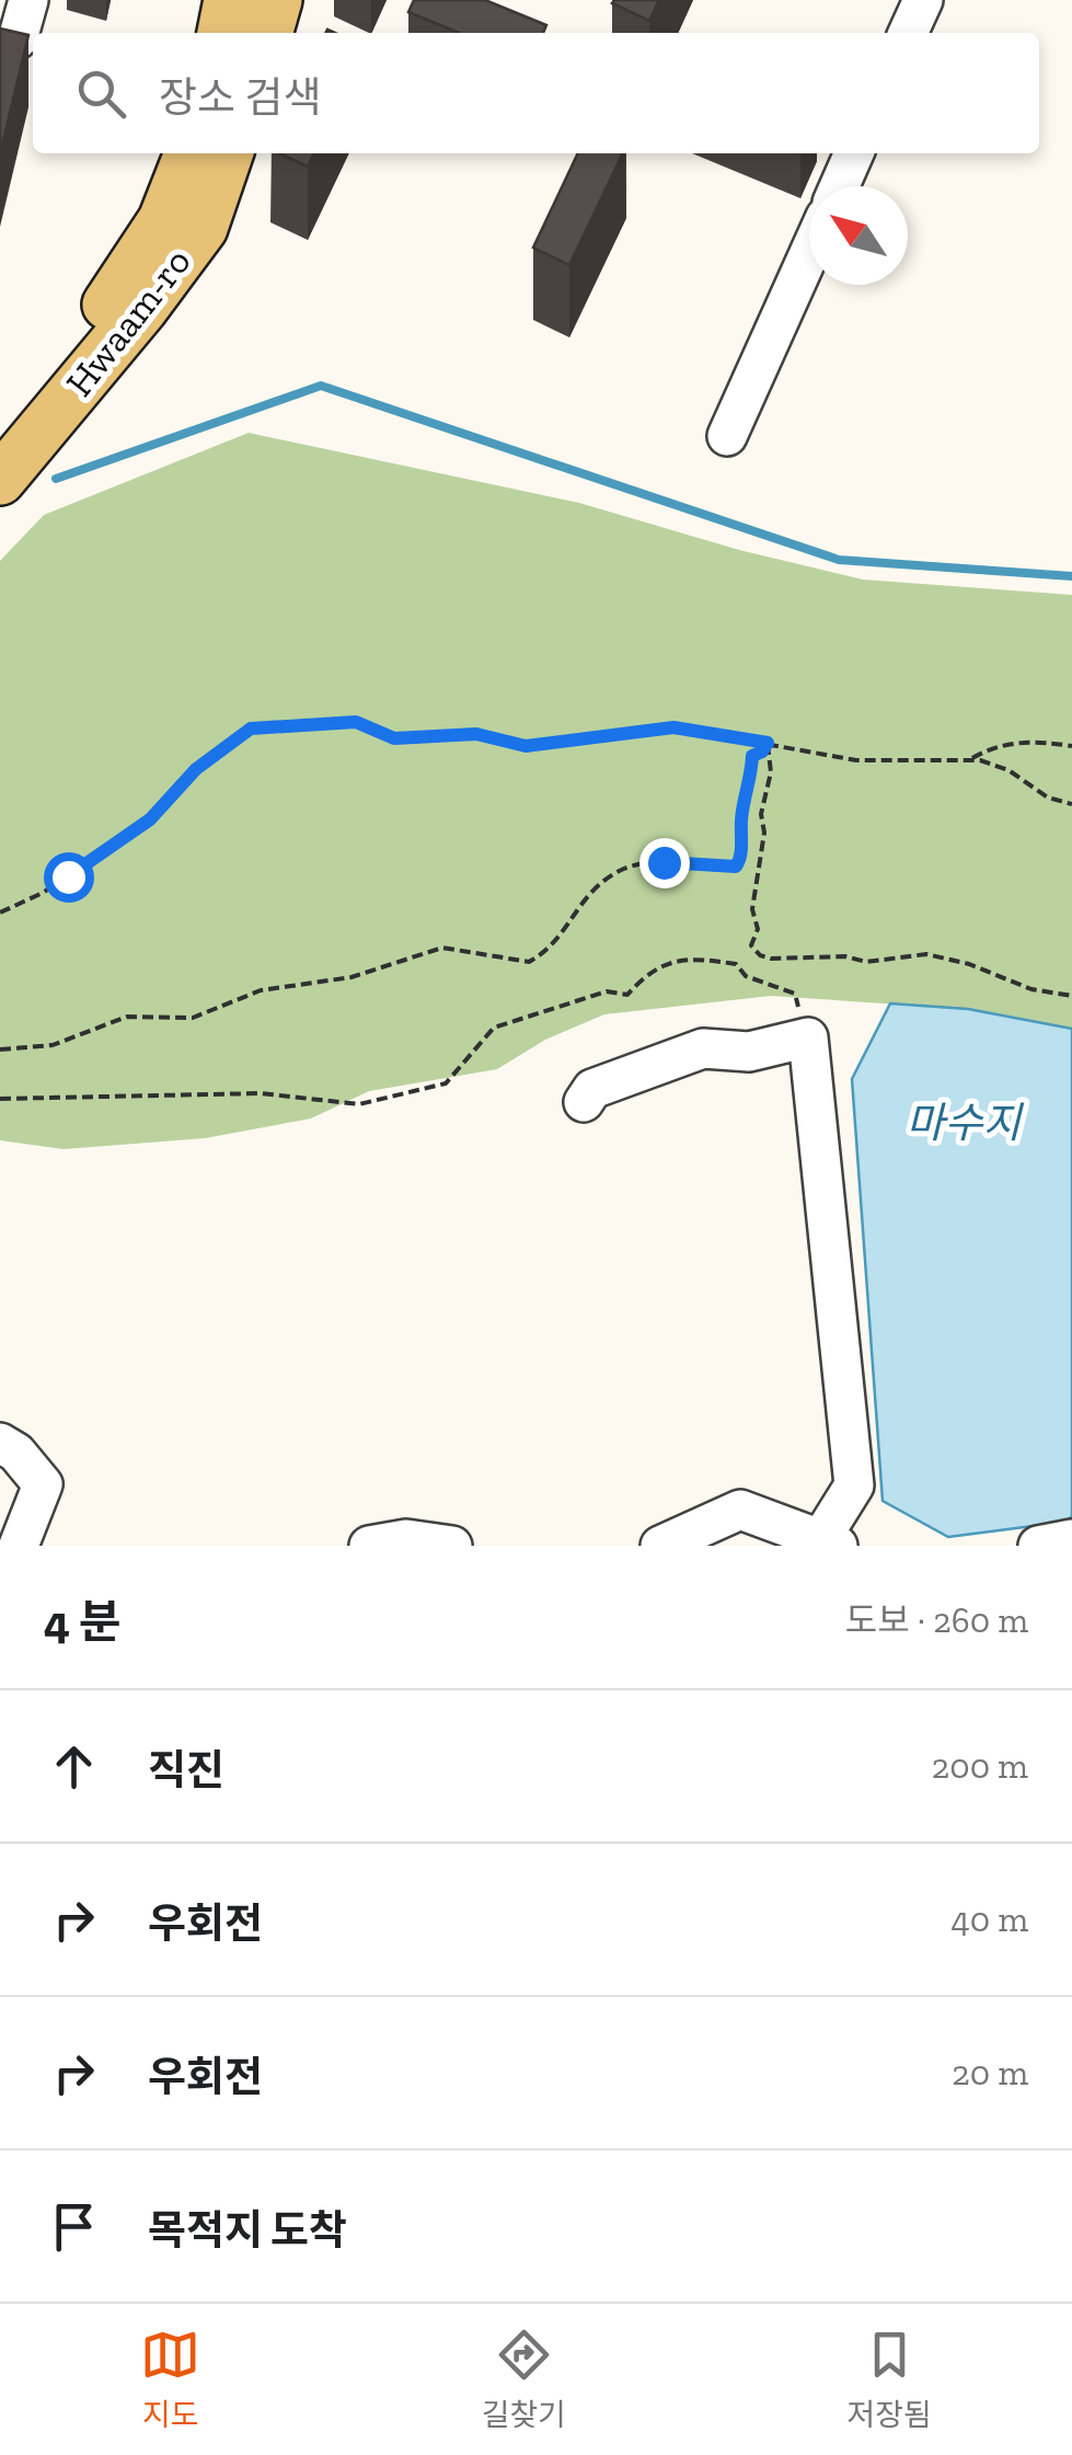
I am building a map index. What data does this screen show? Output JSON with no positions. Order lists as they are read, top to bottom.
{
  "streets": {
    "main road": ["Hwaam-ro"]
  },
  "water": ["마수지"],
  "north": "top left",
  "page": {
    "search": "장소 검색",
    "heading": ["4 분", "도보 · 260 m"],
    "list": [
      ["직진", "200 m"],
      ["우회전", "40 m"],
      ["우회전", "20 m"],
      "목적지 도착"
    ],
    "nav": ["지도", "길찾기", "저장됨"]
  }
}
